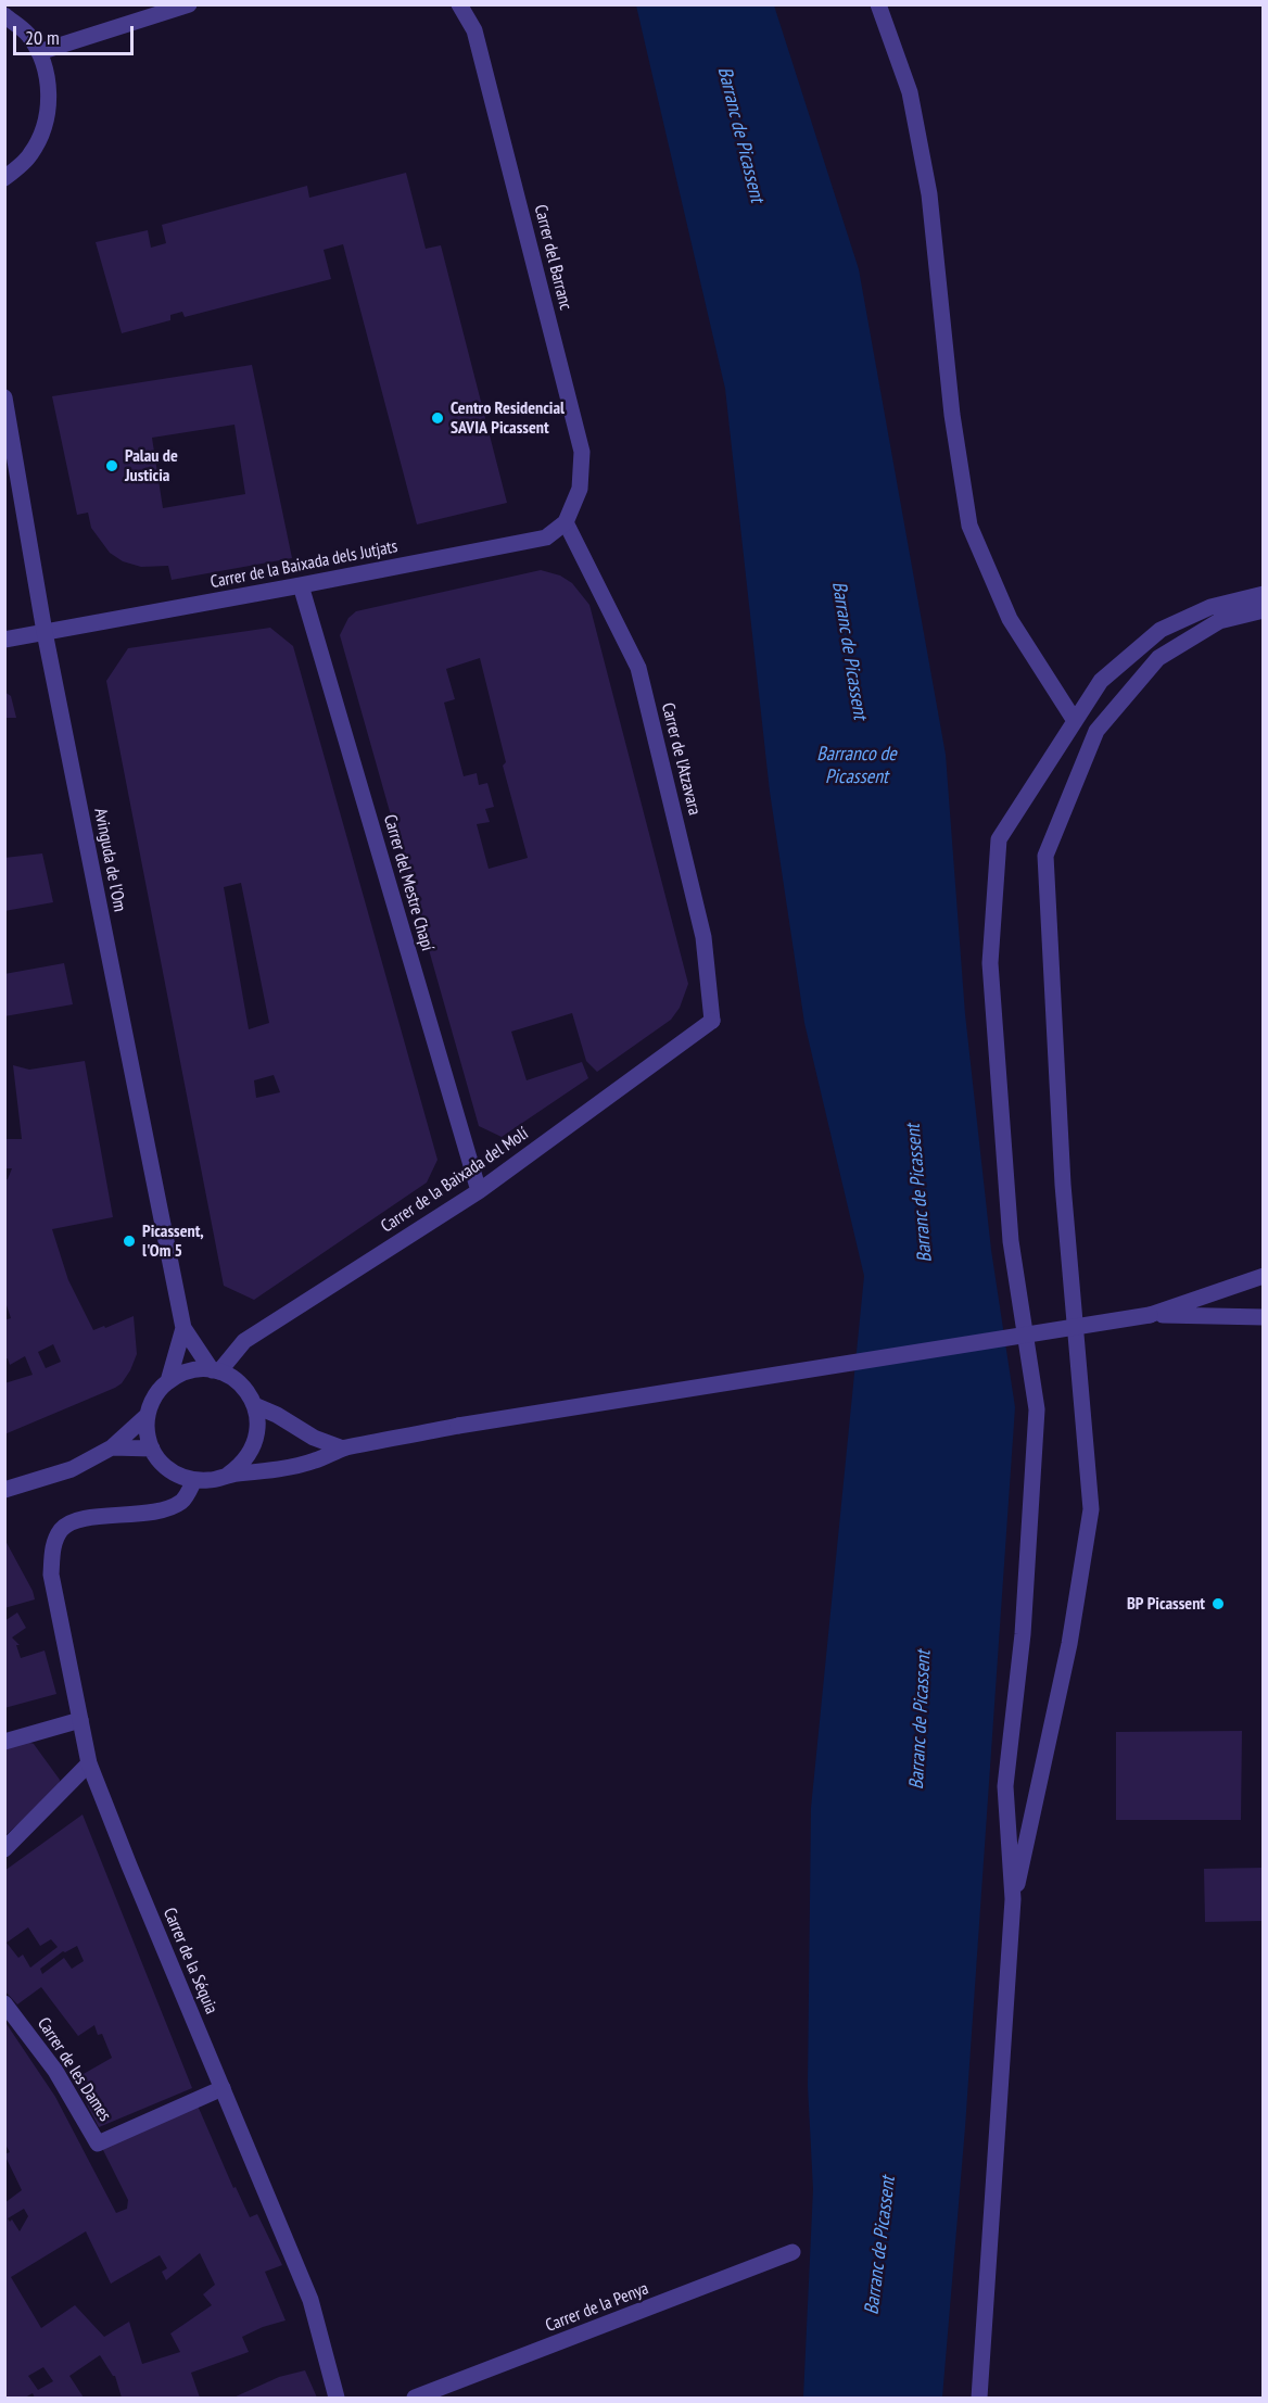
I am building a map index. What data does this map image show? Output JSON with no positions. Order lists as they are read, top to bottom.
{
  "streets": {
    "street": [
      "Carrer del Barranc",
      "Carrer de la Baixada dels Jutjats",
      "Carrer de l'Atzavara",
      "Avinguda de l'Om",
      "Carrer del Mestre Chapí",
      "Carrer de la Baixada del Molí",
      "Carrer de la Séquia",
      "Carrer de les Dames",
      "Carrer de la Penya"
    ]
  },
  "crossings": [
    ["Carrer del Barranc", "Carrer de la Baixada dels Jutjats"],
    ["Carrer del Barranc", "Carrer de l'Atzavara"],
    ["Carrer de la Baixada dels Jutjats", "Carrer de l'Atzavara"],
    ["Carrer de la Baixada dels Jutjats", "Avinguda de l'Om"],
    ["Carrer de la Baixada dels Jutjats", "Carrer del Mestre Chapí"],
    ["Carrer de l'Atzavara", "Carrer de la Baixada del Molí"],
    ["Avinguda de l'Om", "Carrer de la Baixada del Molí"],
    ["Avinguda de l'Om", "Carrer de la Séquia"],
    ["Carrer del Mestre Chapí", "Carrer de la Baixada del Molí"],
    ["Carrer de la Baixada del Molí", "Carrer de la Séquia"],
    ["Carrer de la Séquia", "Carrer de les Dames"]
  ],
  "water": ["Barranc de Picassent", "Barranco de Picassent"],
  "places": [
    "Centro Residencial SAVIA Picassent",
    "Palau de Justicia",
    "Picassent, l'Om 5",
    "BP Picassent"
  ],
  "scale_bar": "20 m"
}
